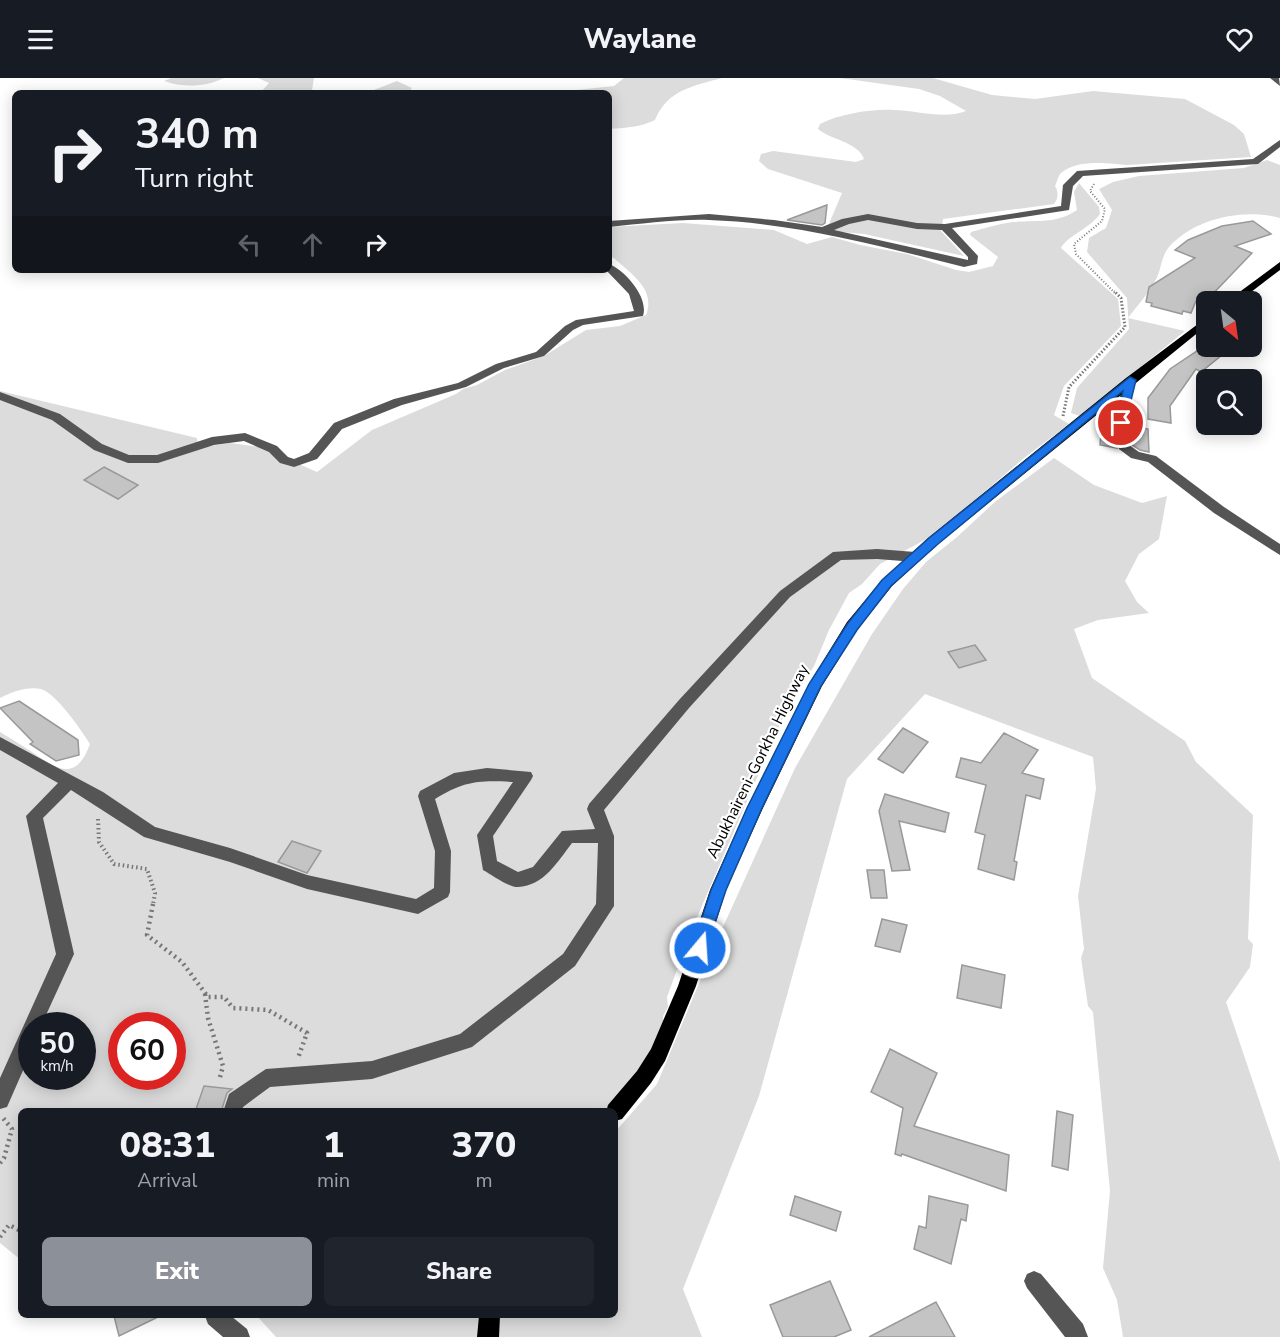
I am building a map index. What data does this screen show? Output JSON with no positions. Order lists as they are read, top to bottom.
{
  "streets": {
    "main road": ["Abukhaireni-Gorkha Highway"]
  },
  "north": "bottom right",
  "page": {
    "header": "Waylane",
    "turn": ["340 m", "Turn right"],
    "speed": "50 km/h",
    "limit": "60",
    "eta": [
      "08:31",
      "Arrival",
      "1",
      "min",
      "370",
      "m"
    ],
    "buttons": ["Exit", "Share"]
  }
}
